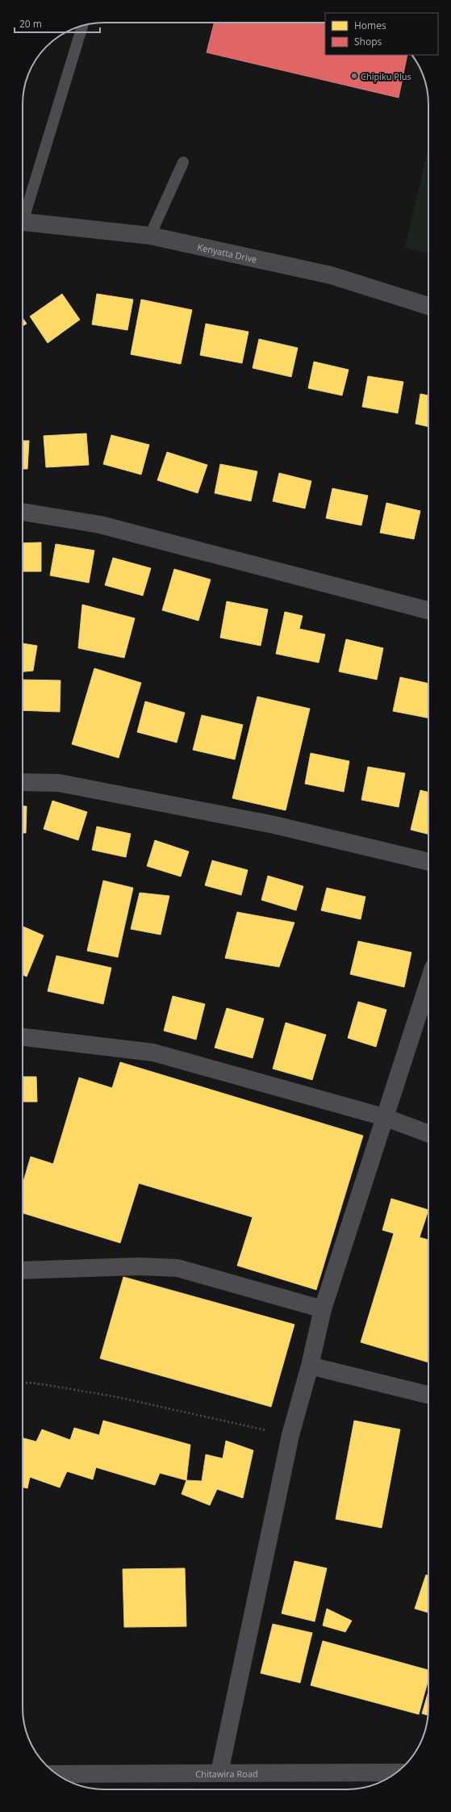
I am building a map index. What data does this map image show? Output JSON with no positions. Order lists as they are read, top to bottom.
{
  "streets": {
    "main road": ["Kenyatta Drive"],
    "street": ["Chitawira Road"]
  },
  "places": ["Chipiku Plus"],
  "legend": ["Homes", "Shops"],
  "scale_bar": "20 m"
}
